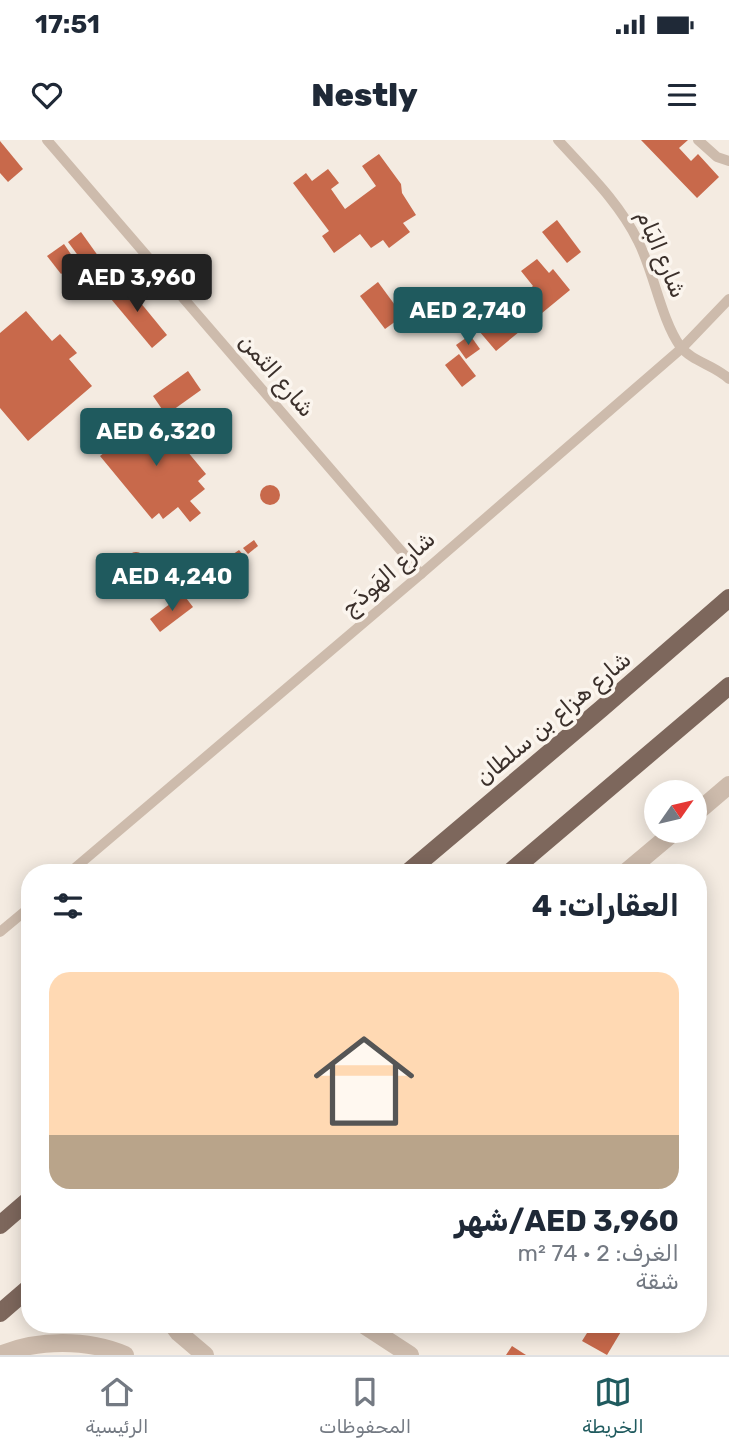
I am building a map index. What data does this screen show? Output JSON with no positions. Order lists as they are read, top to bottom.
{
  "streets": {
    "main road": ["شارع هزاع بن سلطان"],
    "lane": ["شارع البَام", "شارع الثمن", "شارع الهَودَج"]
  },
  "crossings": [
    ["شارع البَام", "شارع الهَودَج"],
    ["شارع الثمن", "شارع الهَودَج"]
  ],
  "north": "top right",
  "page": {
    "status": "17:51",
    "header": "Nestly",
    "price": [
      "AED 3,960",
      "AED 2,740",
      "AED 6,320",
      "AED 4,240"
    ],
    "heading": "العقارات: 4",
    "list": [
      {
        "name": "AED 3,960/شهر",
        "note": "الغرف: 2 · 74 m² · شقة"
      }
    ],
    "tabs": ["الخريطة", "المحفوظات", "الرئيسية"]
  }
}
